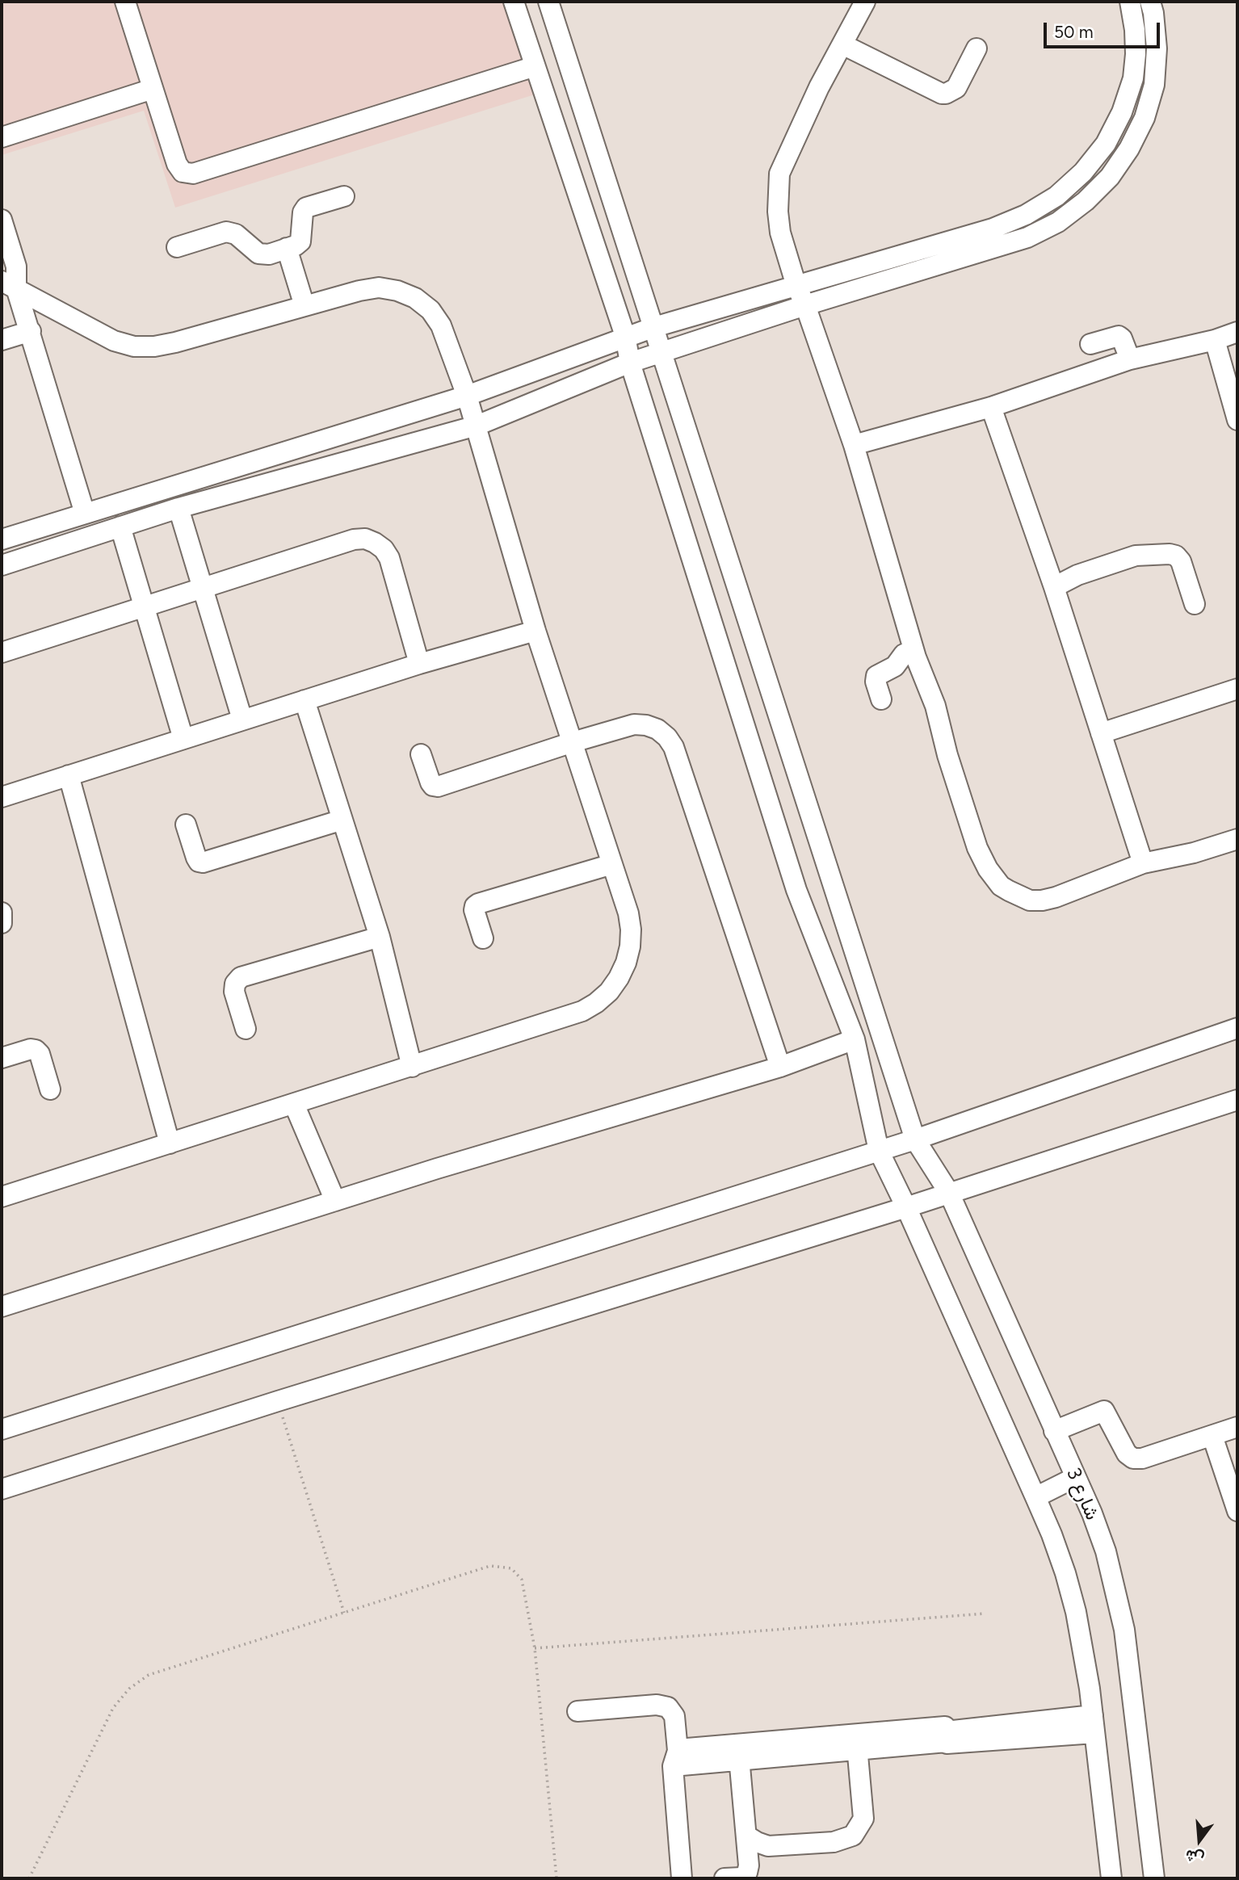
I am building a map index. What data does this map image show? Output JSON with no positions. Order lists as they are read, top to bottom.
{
  "streets": {
    "street": ["شارع 3"]
  },
  "scale_bar": "50 m",
  "north": "bottom"
}
